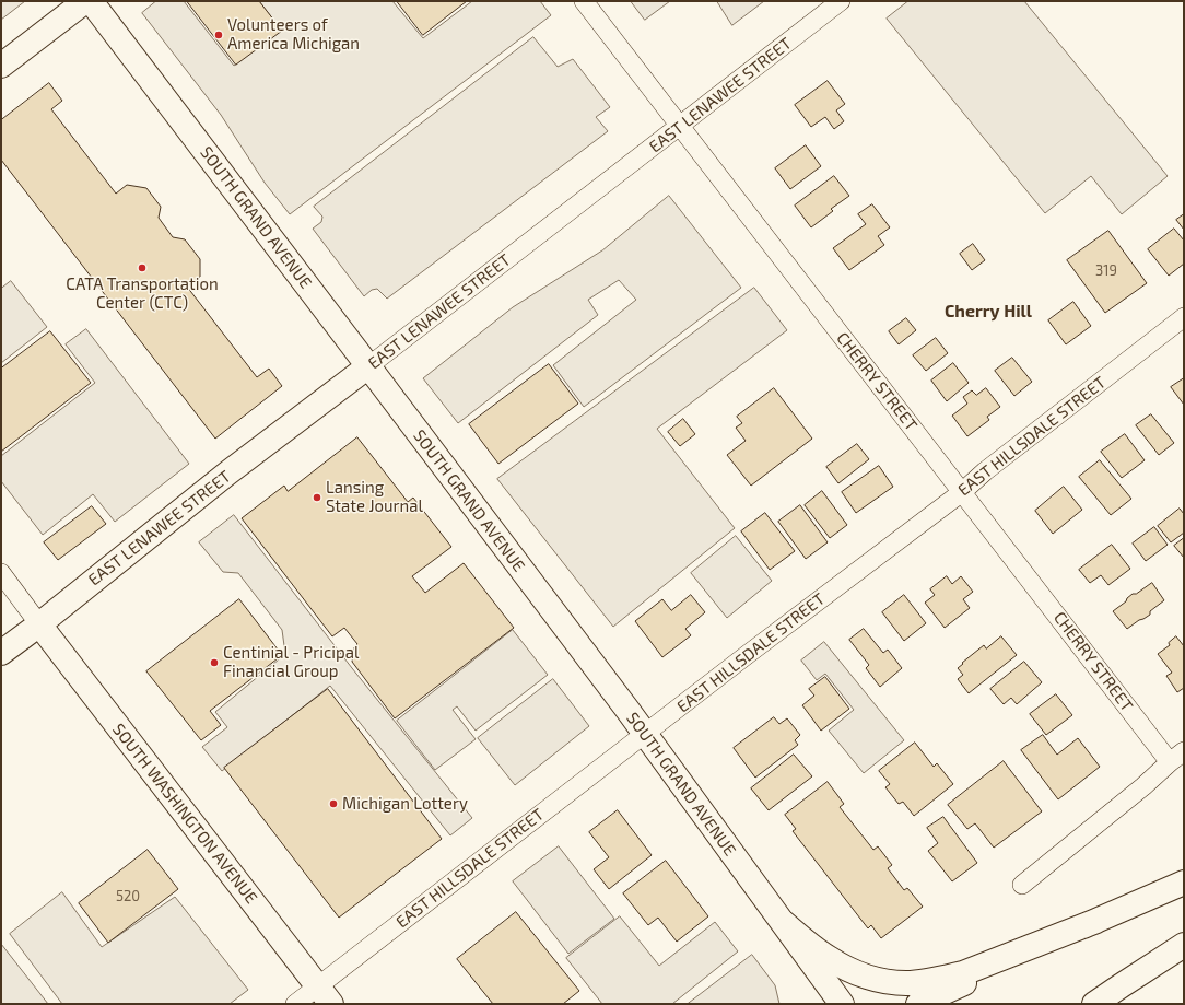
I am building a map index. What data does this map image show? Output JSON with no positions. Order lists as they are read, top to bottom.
{
  "streets": {
    "main road": ["EAST LENAWEE STREET", "SOUTH GRAND AVENUE", "SOUTH WASHINGTON AVENUE"],
    "street": ["CHERRY STREET", "EAST HILLSDALE STREET"]
  },
  "crossings": [
    ["EAST LENAWEE STREET", "SOUTH GRAND AVENUE"],
    ["EAST LENAWEE STREET", "CHERRY STREET"],
    ["EAST LENAWEE STREET", "SOUTH WASHINGTON AVENUE"],
    ["SOUTH GRAND AVENUE", "EAST HILLSDALE STREET"],
    ["CHERRY STREET", "EAST HILLSDALE STREET"],
    ["EAST HILLSDALE STREET", "SOUTH WASHINGTON AVENUE"]
  ],
  "districts": ["Cherry Hill"],
  "places": [
    "Volunteers of America Michigan",
    "CATA Transportation Center (CTC)",
    "Lansing State Journal",
    "Centinial - Pricipal Financial Group",
    "Michigan Lottery"
  ],
  "house_numbers": ["319", "520"]
}
